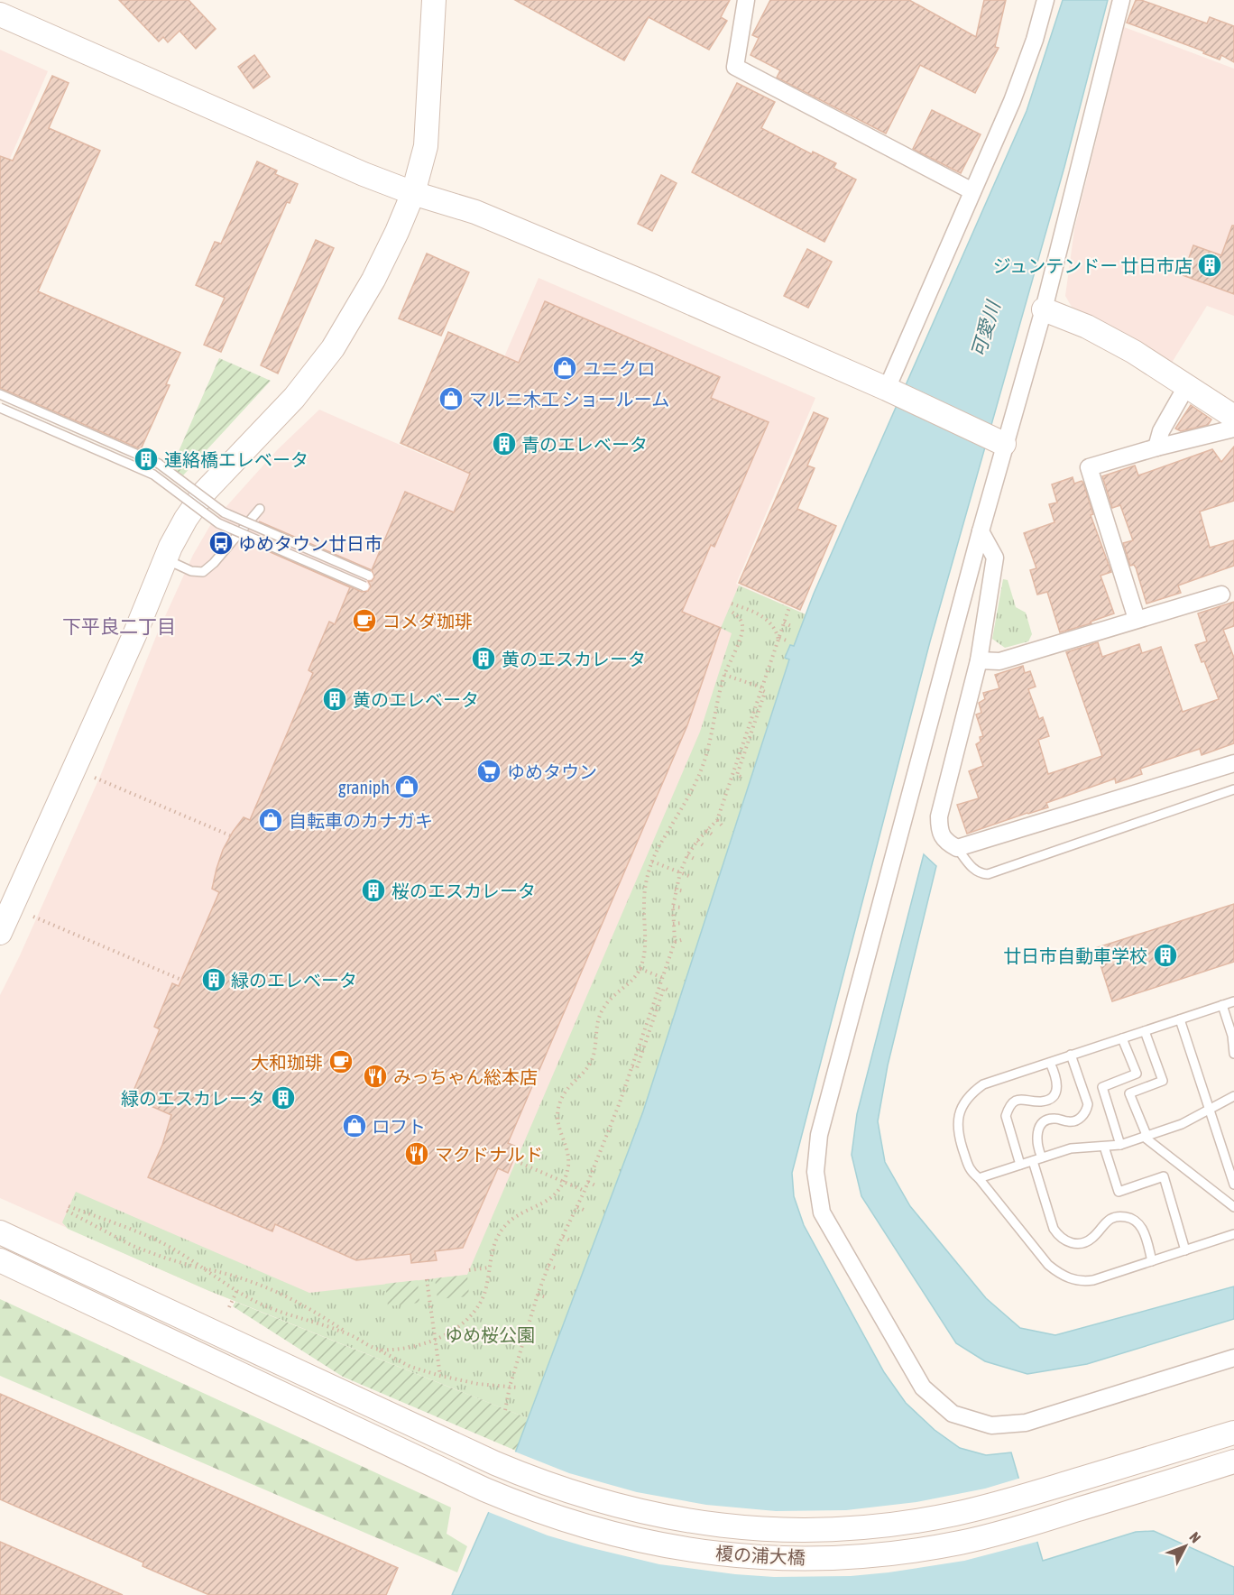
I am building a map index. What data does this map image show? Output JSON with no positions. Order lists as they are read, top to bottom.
{
  "streets": {
    "street": ["榎の浦大橋"]
  },
  "districts": ["下平良二丁目"],
  "water": ["可愛川"],
  "parks": ["ゆめ桜公園"],
  "places": {
    "building": [
      "ジュンテンドー 廿日市店",
      "青のエレベータ",
      "連絡橋エレベータ",
      "黄のエスカレータ",
      "黄のエレベータ",
      "桜のエスカレータ",
      "廿日市自動車学校",
      "緑のエレベータ",
      "緑のエスカレータ"
    ],
    "shop": [
      "ユニクロ",
      "マルニ木工 ショールーム",
      "graniph",
      "自転車のカナガキ",
      "ロフト"
    ],
    "bus stop": ["ゆめタウン廿日市"],
    "cafe": ["コメダ珈琲", "大和珈琲"],
    "supermarket": ["ゆめタウン"],
    "restaurant": ["みっちゃん総本店", "マクドナルド"]
  },
  "north": "top right"
}
